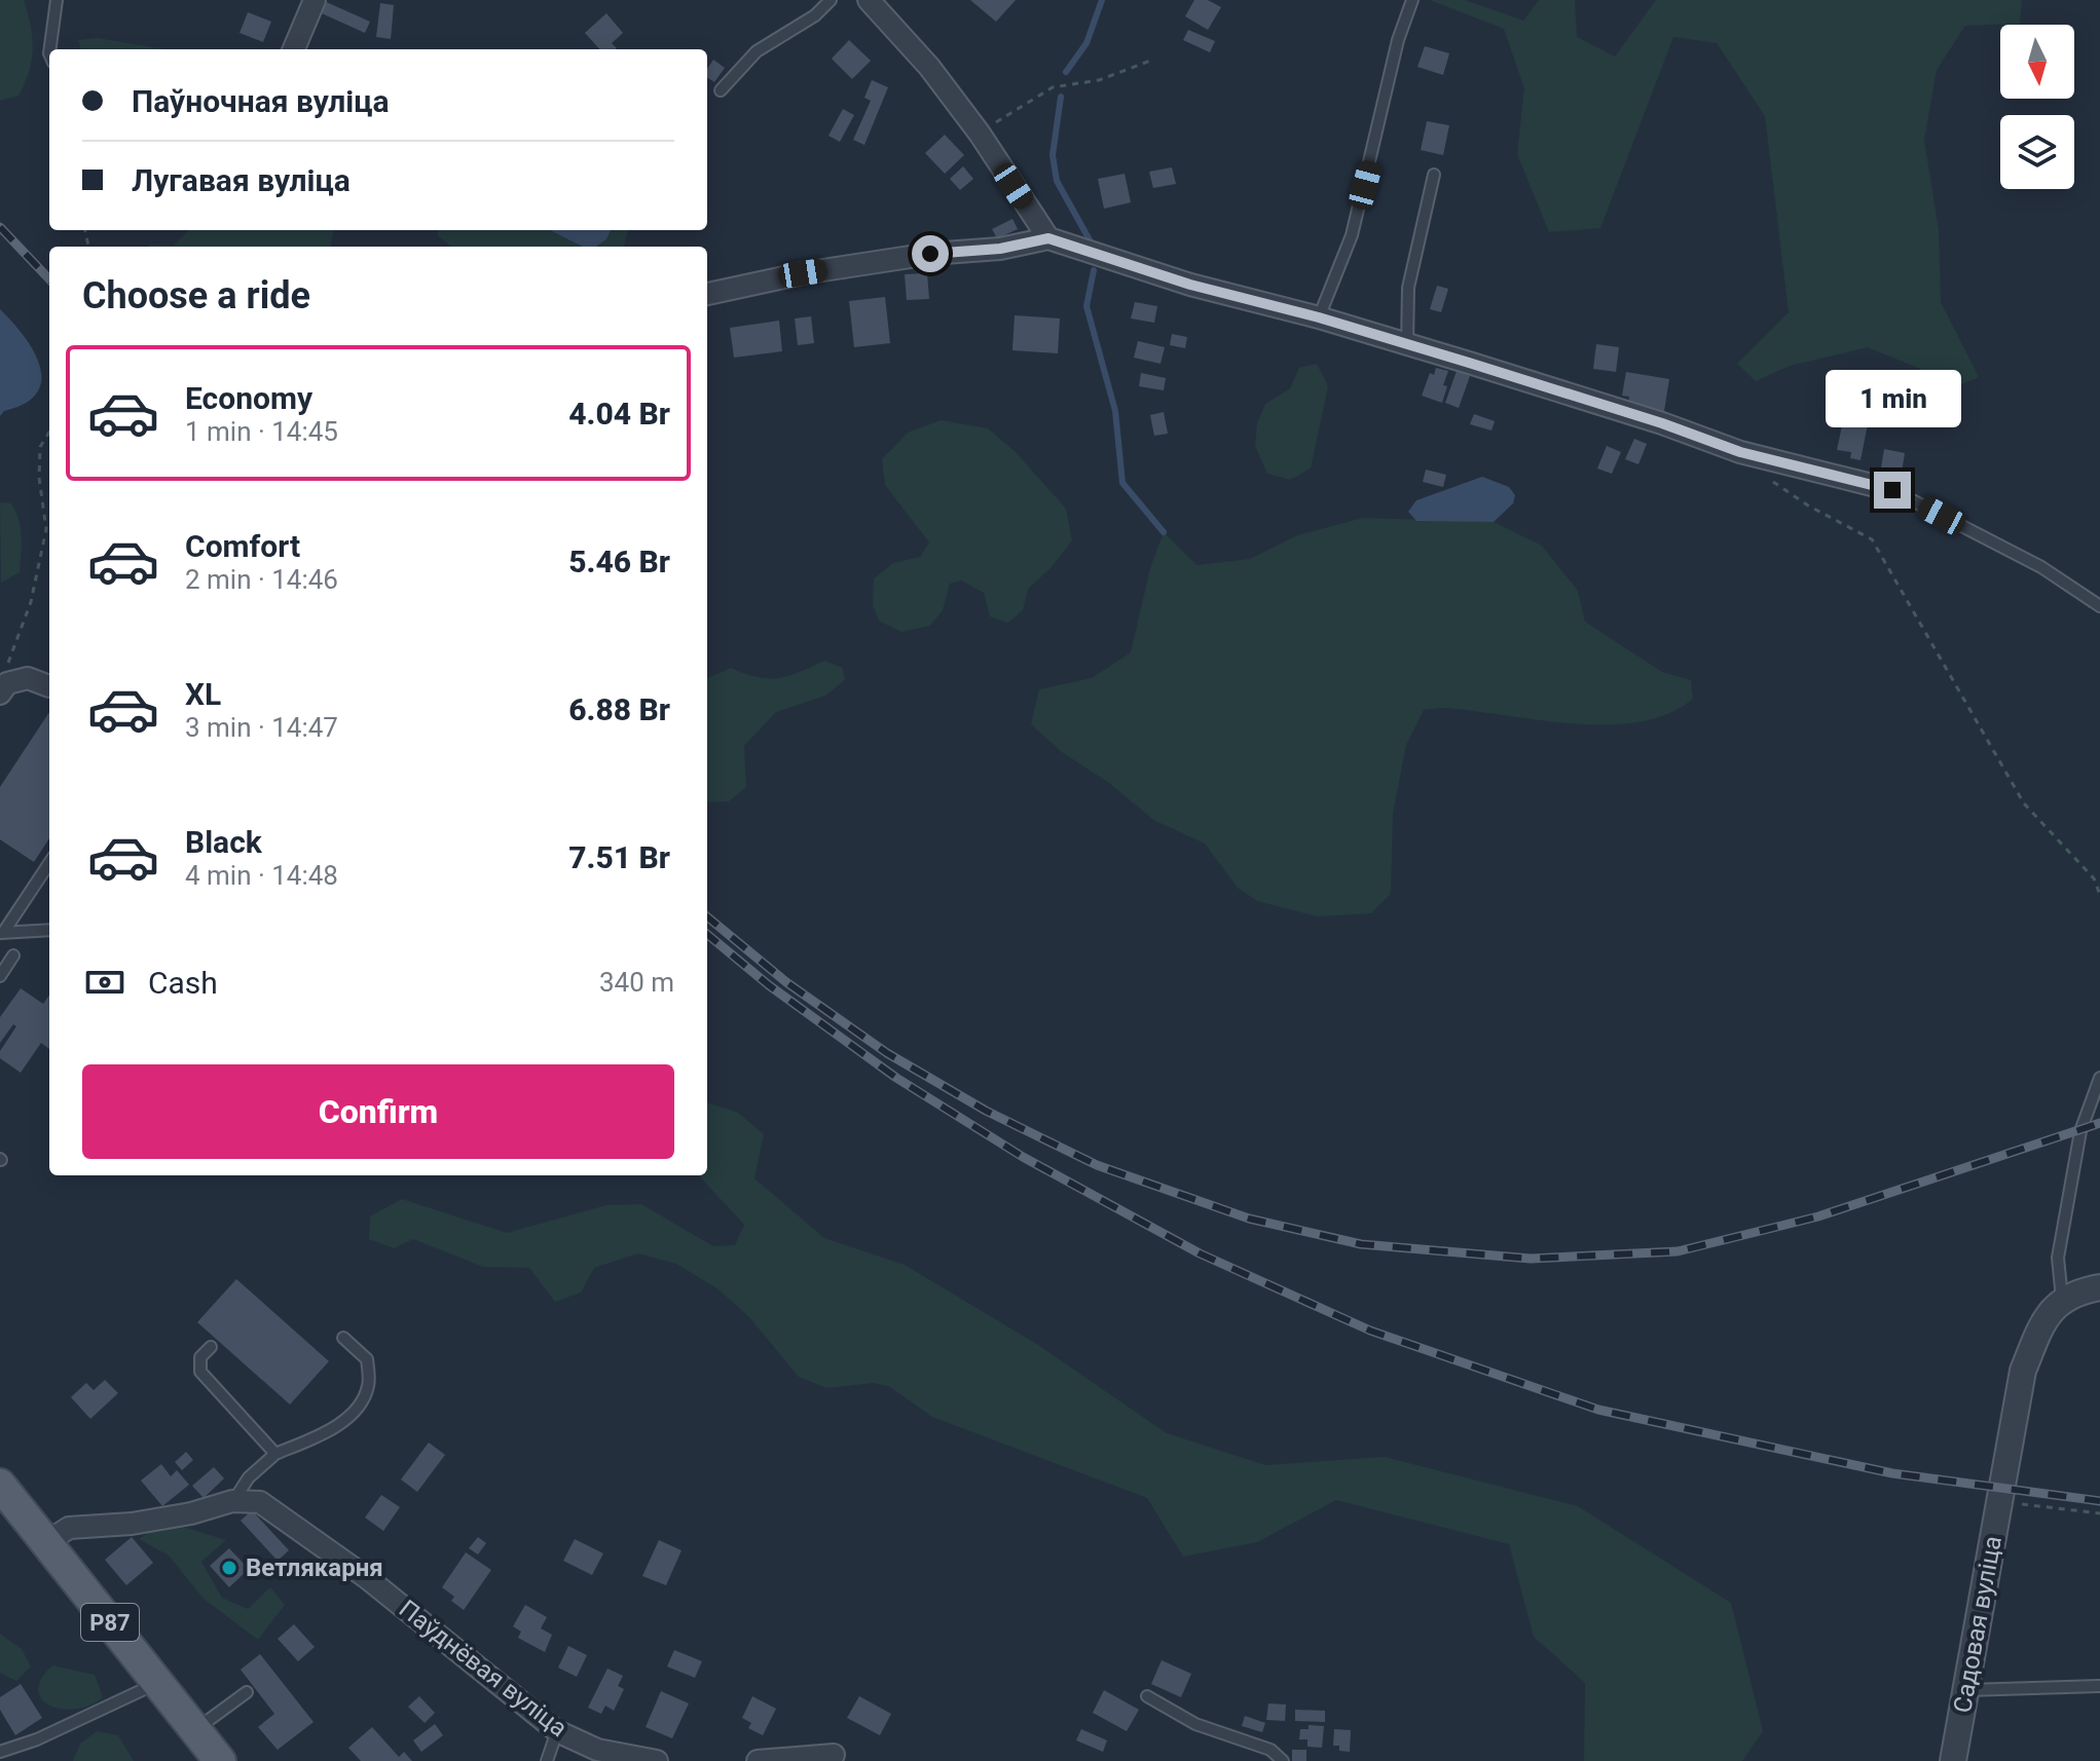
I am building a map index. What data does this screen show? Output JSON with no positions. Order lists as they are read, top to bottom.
{
  "streets": {
    "main road": ["Р87"],
    "street": ["Садовая вуліца", "Паўднёвая вуліца"]
  },
  "crossings": [
    ["Р87", "Паўднёвая вуліца"]
  ],
  "places": ["Ветлякарня"],
  "north": "bottom",
  "page": {
    "banner": ["Паўночная вуліца", "Лугавая вуліца"],
    "heading": "Choose a ride",
    "list": [
      {
        "name": "Economy",
        "note": "1 min · 14:45",
        "value": "4.04 Br"
      },
      {
        "name": "Comfort",
        "note": "2 min · 14:46",
        "value": "5.46 Br"
      },
      {
        "name": "XL",
        "note": "3 min · 14:47",
        "value": "6.88 Br"
      },
      {
        "name": "Black",
        "note": "4 min · 14:48",
        "value": "7.51 Br"
      }
    ],
    "bubble": "1 min",
    "pay": ["Cash", "340 m"],
    "buttons": "Confirm"
  }
}
